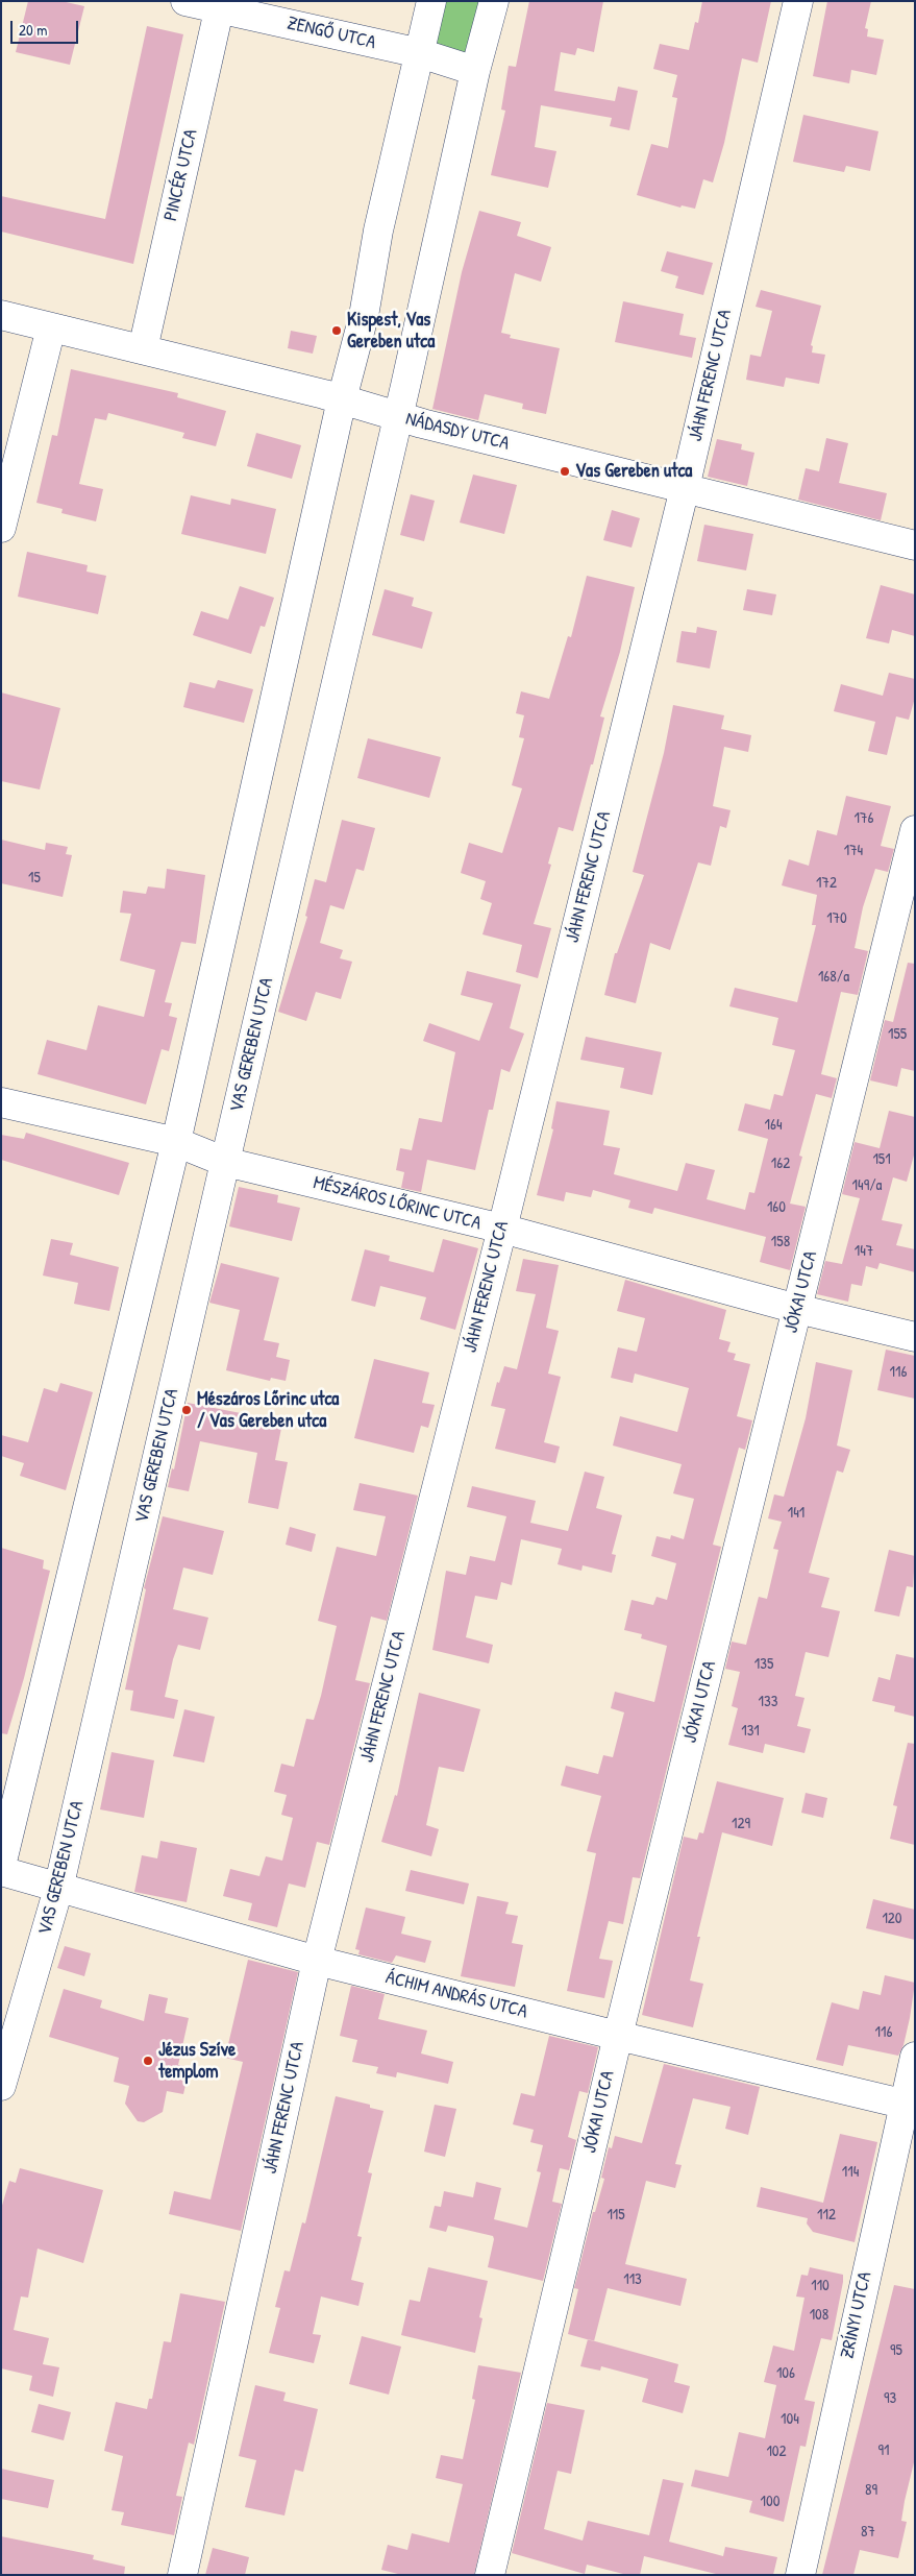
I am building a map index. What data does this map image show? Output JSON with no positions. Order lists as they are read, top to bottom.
{
  "streets": {
    "street": [
      "ZENGŐ UTCA",
      "PINCÉR UTCA",
      "JÁHN FERENC UTCA",
      "NÁDASDY UTCA",
      "VAS GEREBEN UTCA",
      "MÉSZÁROS LŐRINC UTCA",
      "JÓKAI UTCA",
      "ÁCHIM ANDRÁS UTCA",
      "ZRÍNYI UTCA"
    ]
  },
  "crossings": [
    ["ZENGŐ UTCA", "PINCÉR UTCA"],
    ["ZENGŐ UTCA", "VAS GEREBEN UTCA"],
    ["PINCÉR UTCA", "NÁDASDY UTCA"],
    ["JÁHN FERENC UTCA", "NÁDASDY UTCA"],
    ["JÁHN FERENC UTCA", "MÉSZÁROS LŐRINC UTCA"],
    ["JÁHN FERENC UTCA", "ÁCHIM ANDRÁS UTCA"],
    ["NÁDASDY UTCA", "VAS GEREBEN UTCA"],
    ["VAS GEREBEN UTCA", "MÉSZÁROS LŐRINC UTCA"],
    ["VAS GEREBEN UTCA", "ÁCHIM ANDRÁS UTCA"],
    ["MÉSZÁROS LŐRINC UTCA", "JÓKAI UTCA"],
    ["JÓKAI UTCA", "ÁCHIM ANDRÁS UTCA"],
    ["ÁCHIM ANDRÁS UTCA", "ZRÍNYI UTCA"]
  ],
  "places": [
    "Kispest, Vas Gereben utca",
    "Vas Gereben utca",
    "Mészáros Lőrinc utca / Vas Gereben utca",
    "Jézus Szíve templom"
  ],
  "house_numbers": [
    "176",
    "174",
    "15",
    "172",
    "170",
    "168/a",
    "155",
    "164",
    "151",
    "162",
    "149/a",
    "160",
    "158",
    "147",
    "116",
    "141",
    "135",
    "133",
    "131",
    "129",
    "120",
    "116",
    "114",
    "115",
    "112",
    "113",
    "110",
    "108",
    "95",
    "106",
    "93",
    "104",
    "91",
    "102",
    "89",
    "100",
    "87"
  ],
  "scale_bar": "20 m"
}
